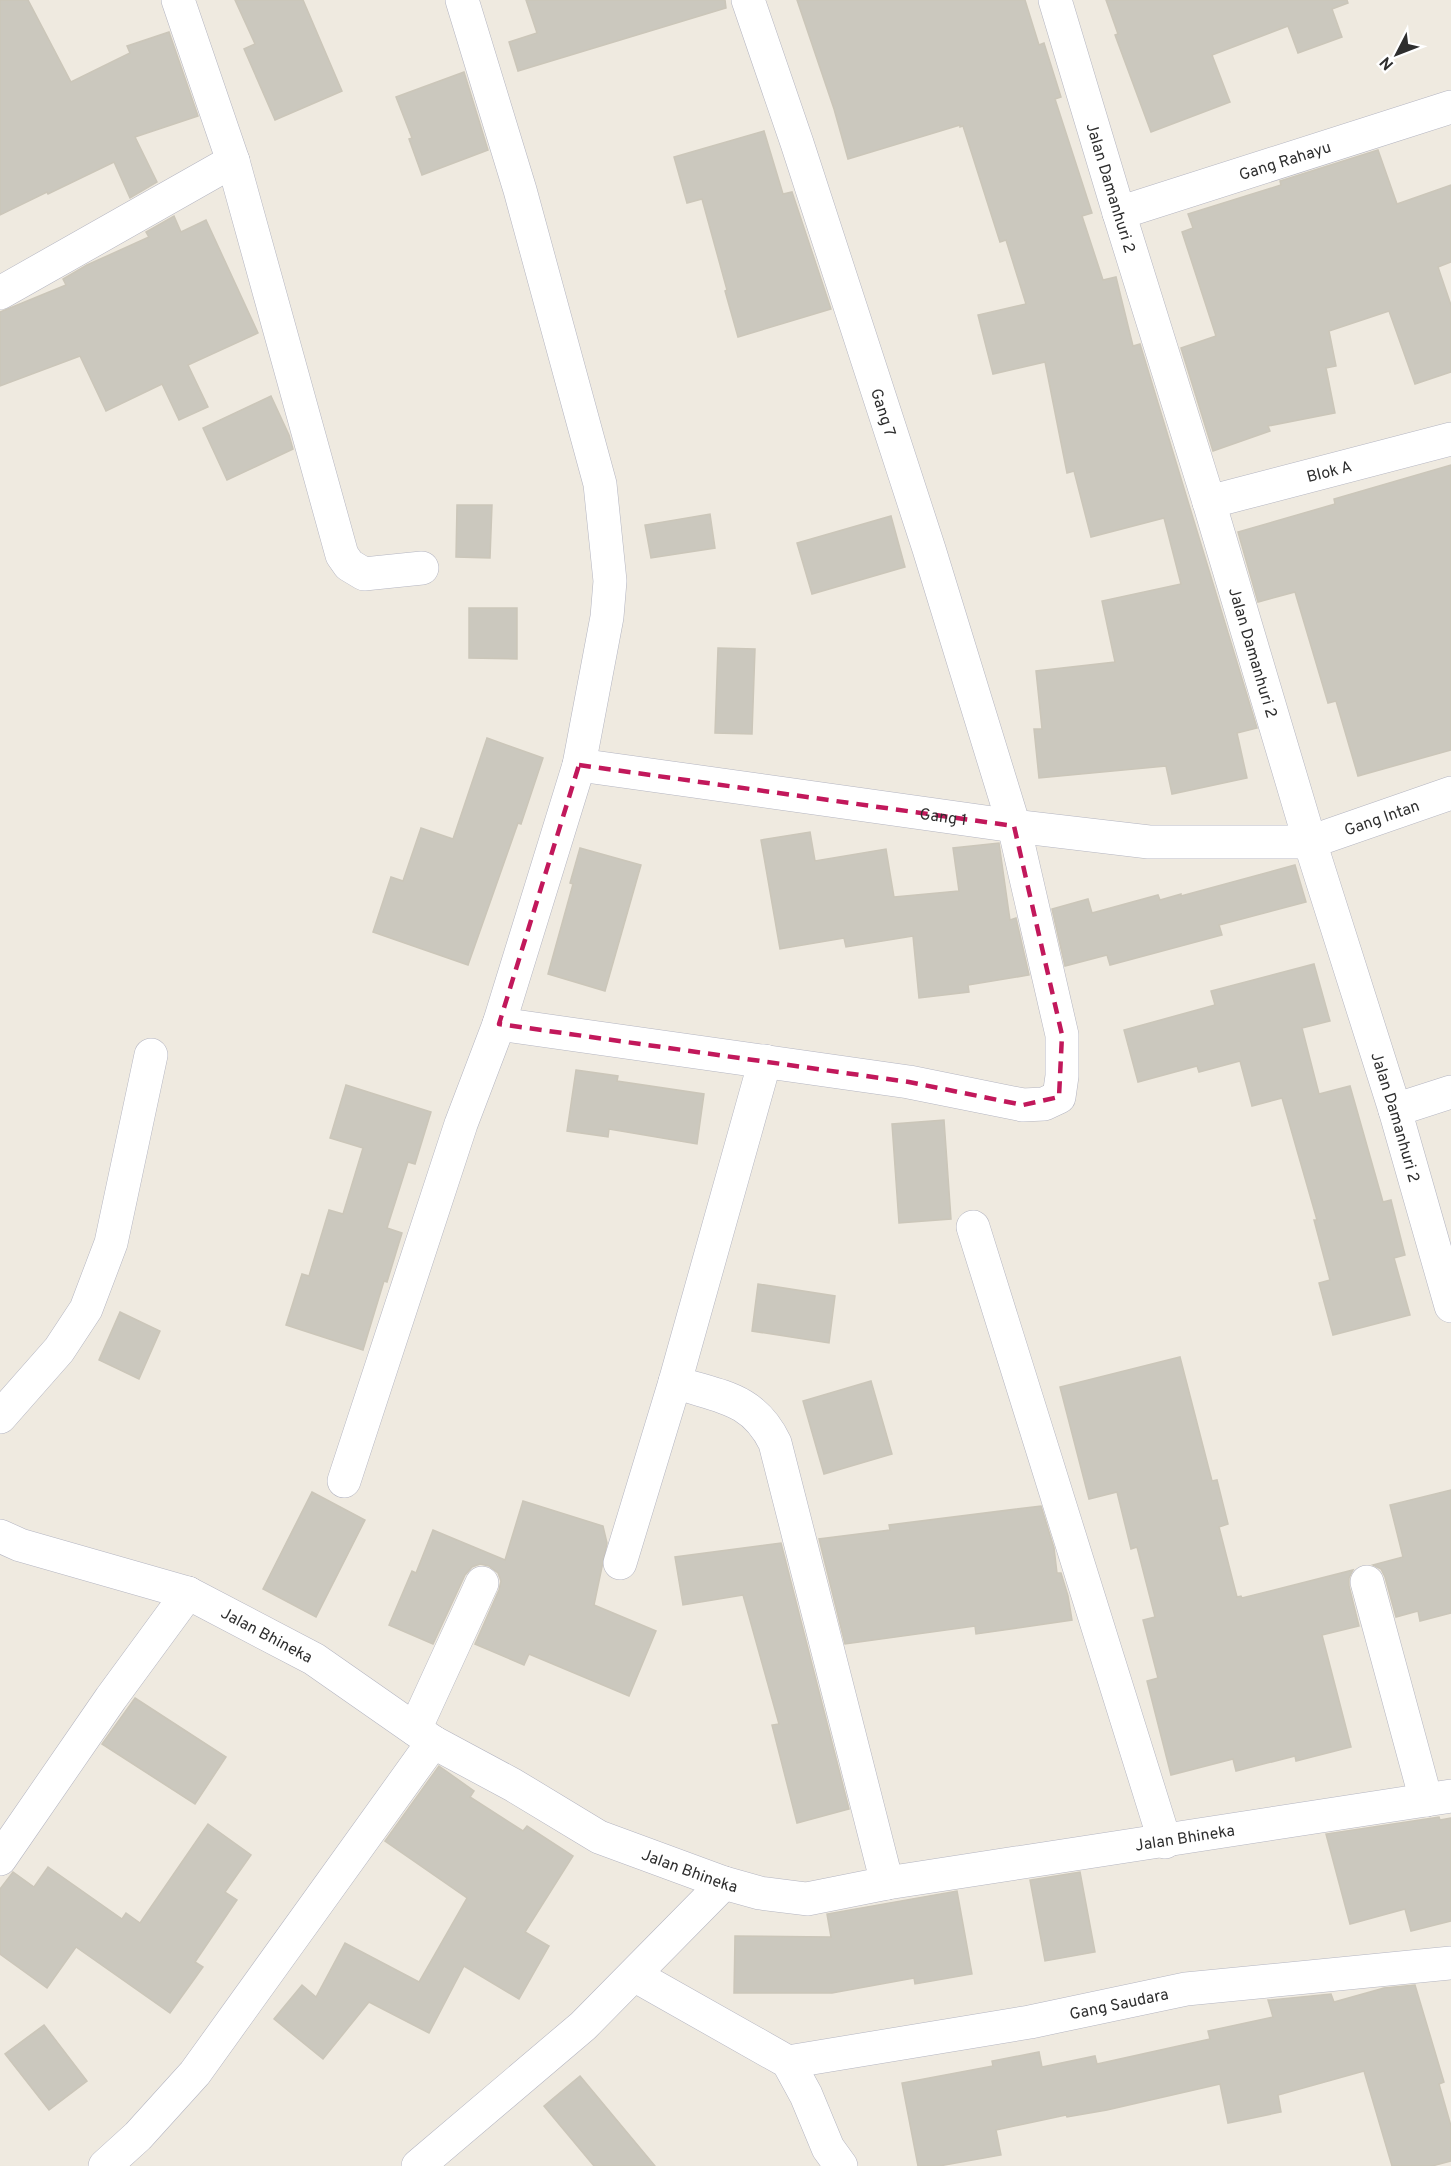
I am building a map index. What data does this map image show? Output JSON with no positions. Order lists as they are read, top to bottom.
{
  "streets": {
    "street": [
      "Gang Rahayu",
      "Jalan Damanhuri 2",
      "Gang 7",
      "Blok A",
      "Gang 1",
      "Gang Intan",
      "Jalan Bhineka",
      "Gang Saudara"
    ]
  },
  "crossings": [
    ["Gang Rahayu", "Jalan Damanhuri 2"],
    ["Jalan Damanhuri 2", "Blok A"],
    ["Jalan Damanhuri 2", "Gang 1"],
    ["Jalan Damanhuri 2", "Gang Intan"],
    ["Gang 7", "Gang 1"],
    ["Gang 1", "Gang Intan"]
  ],
  "north": "bottom left"
}
